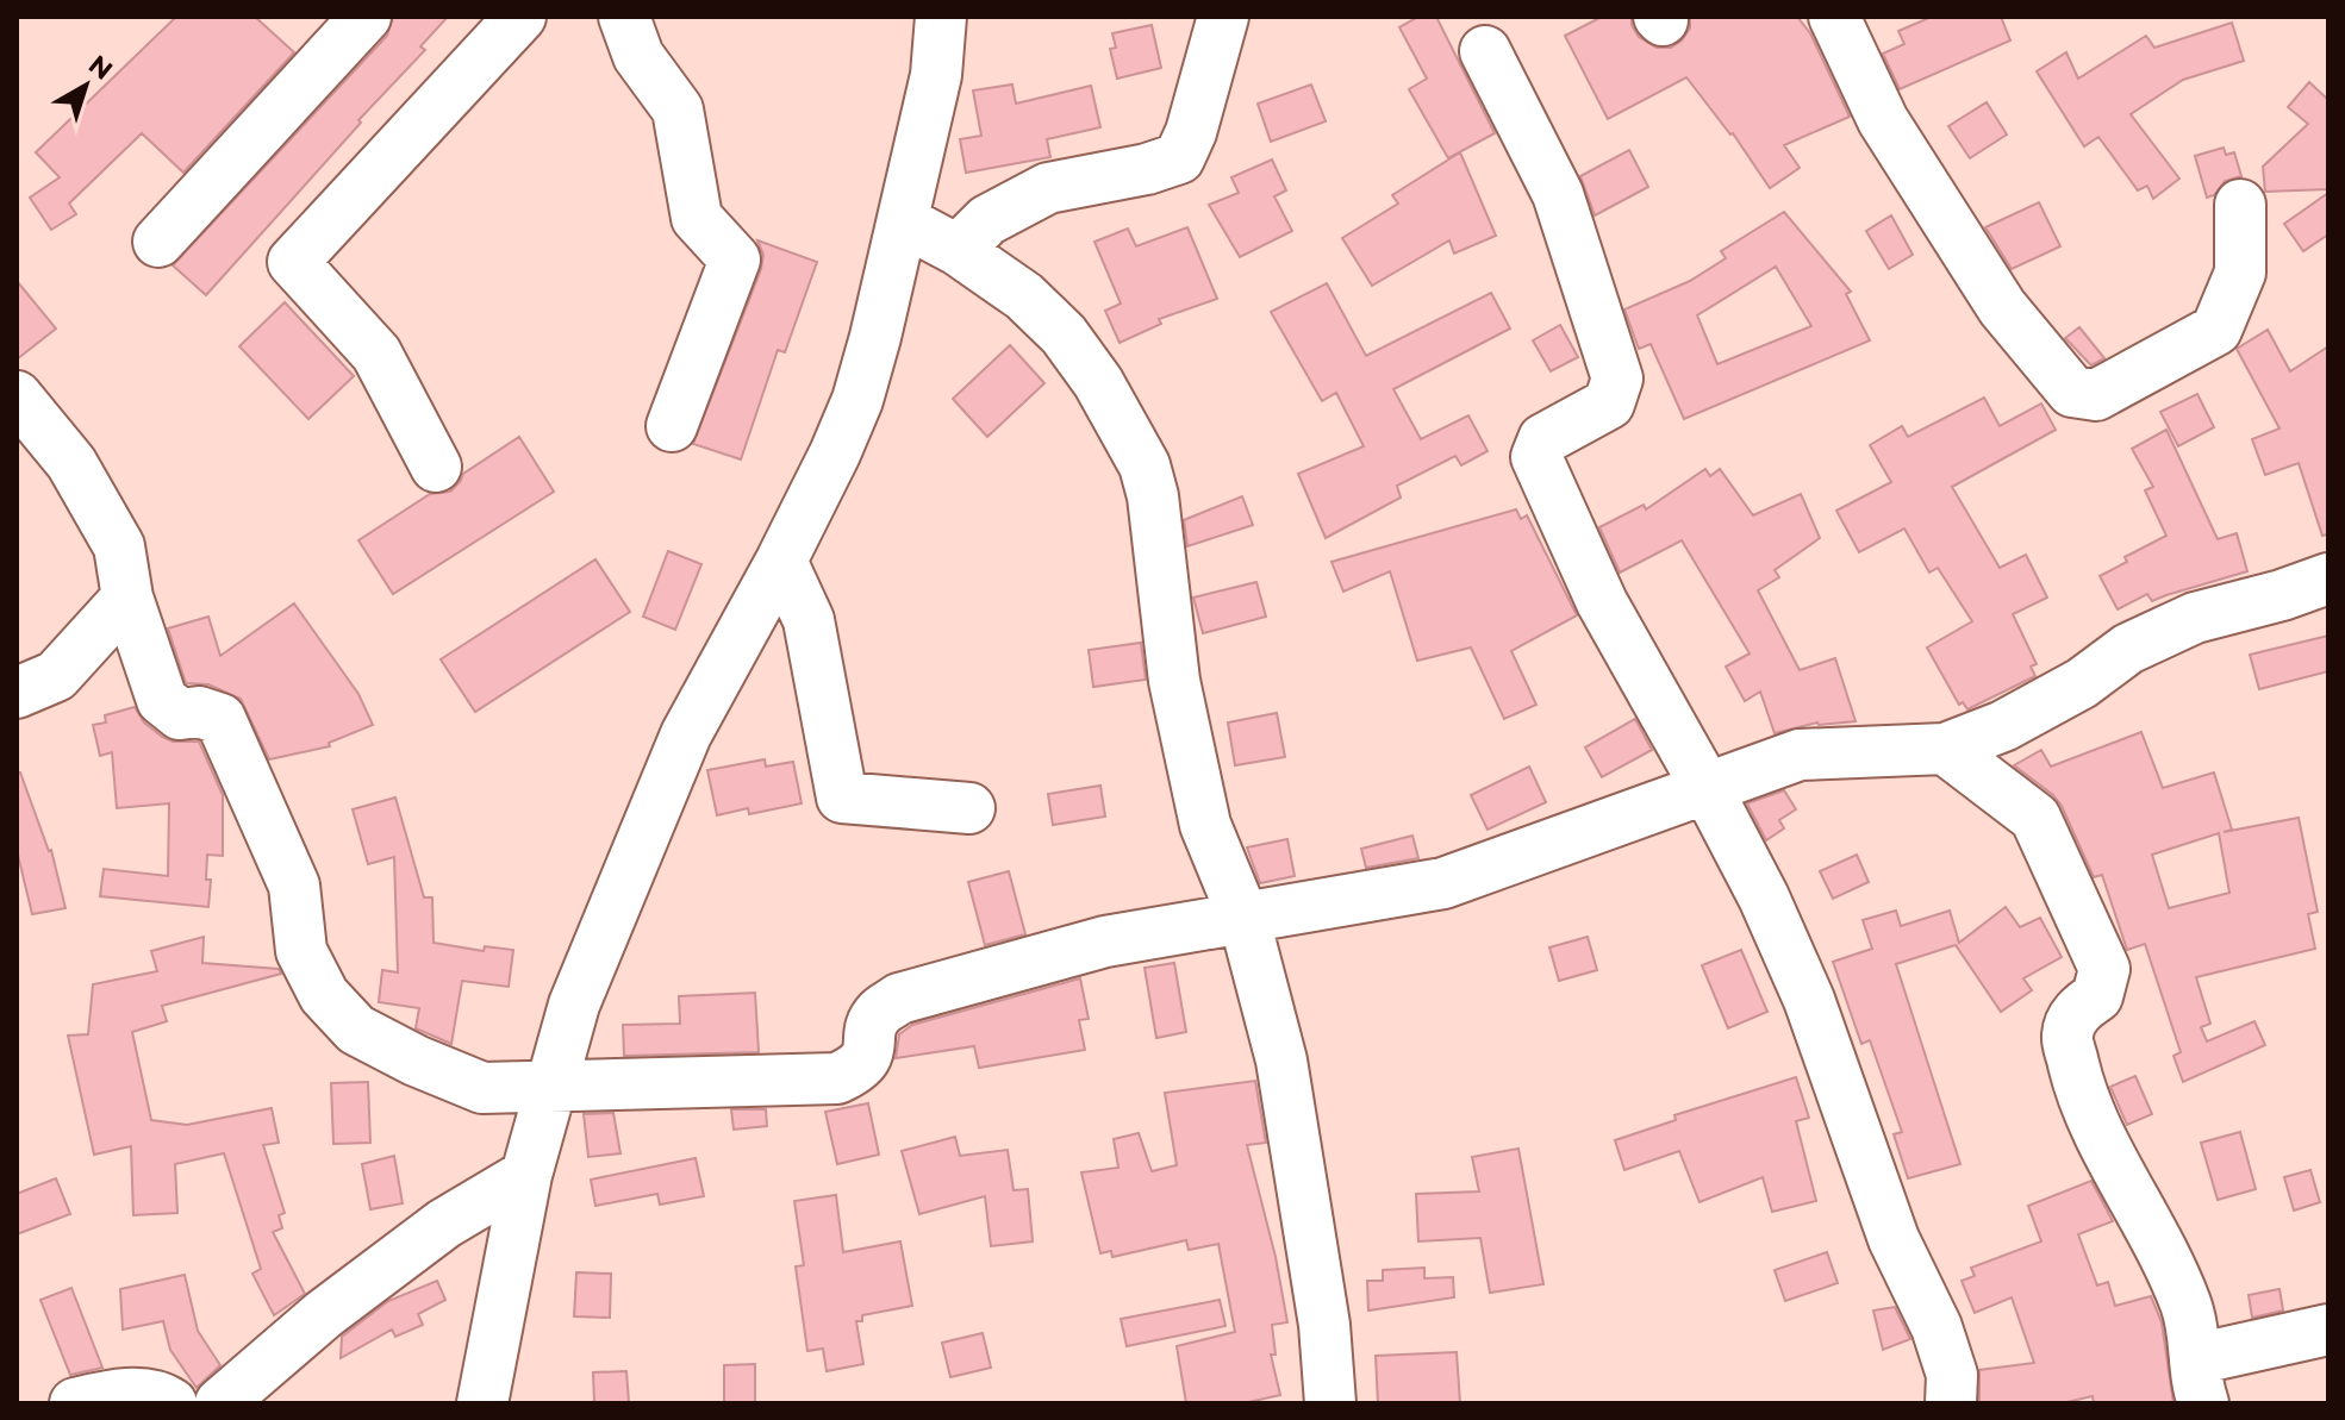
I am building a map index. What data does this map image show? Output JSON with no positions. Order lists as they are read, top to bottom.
{
  "north": "top right"
}
